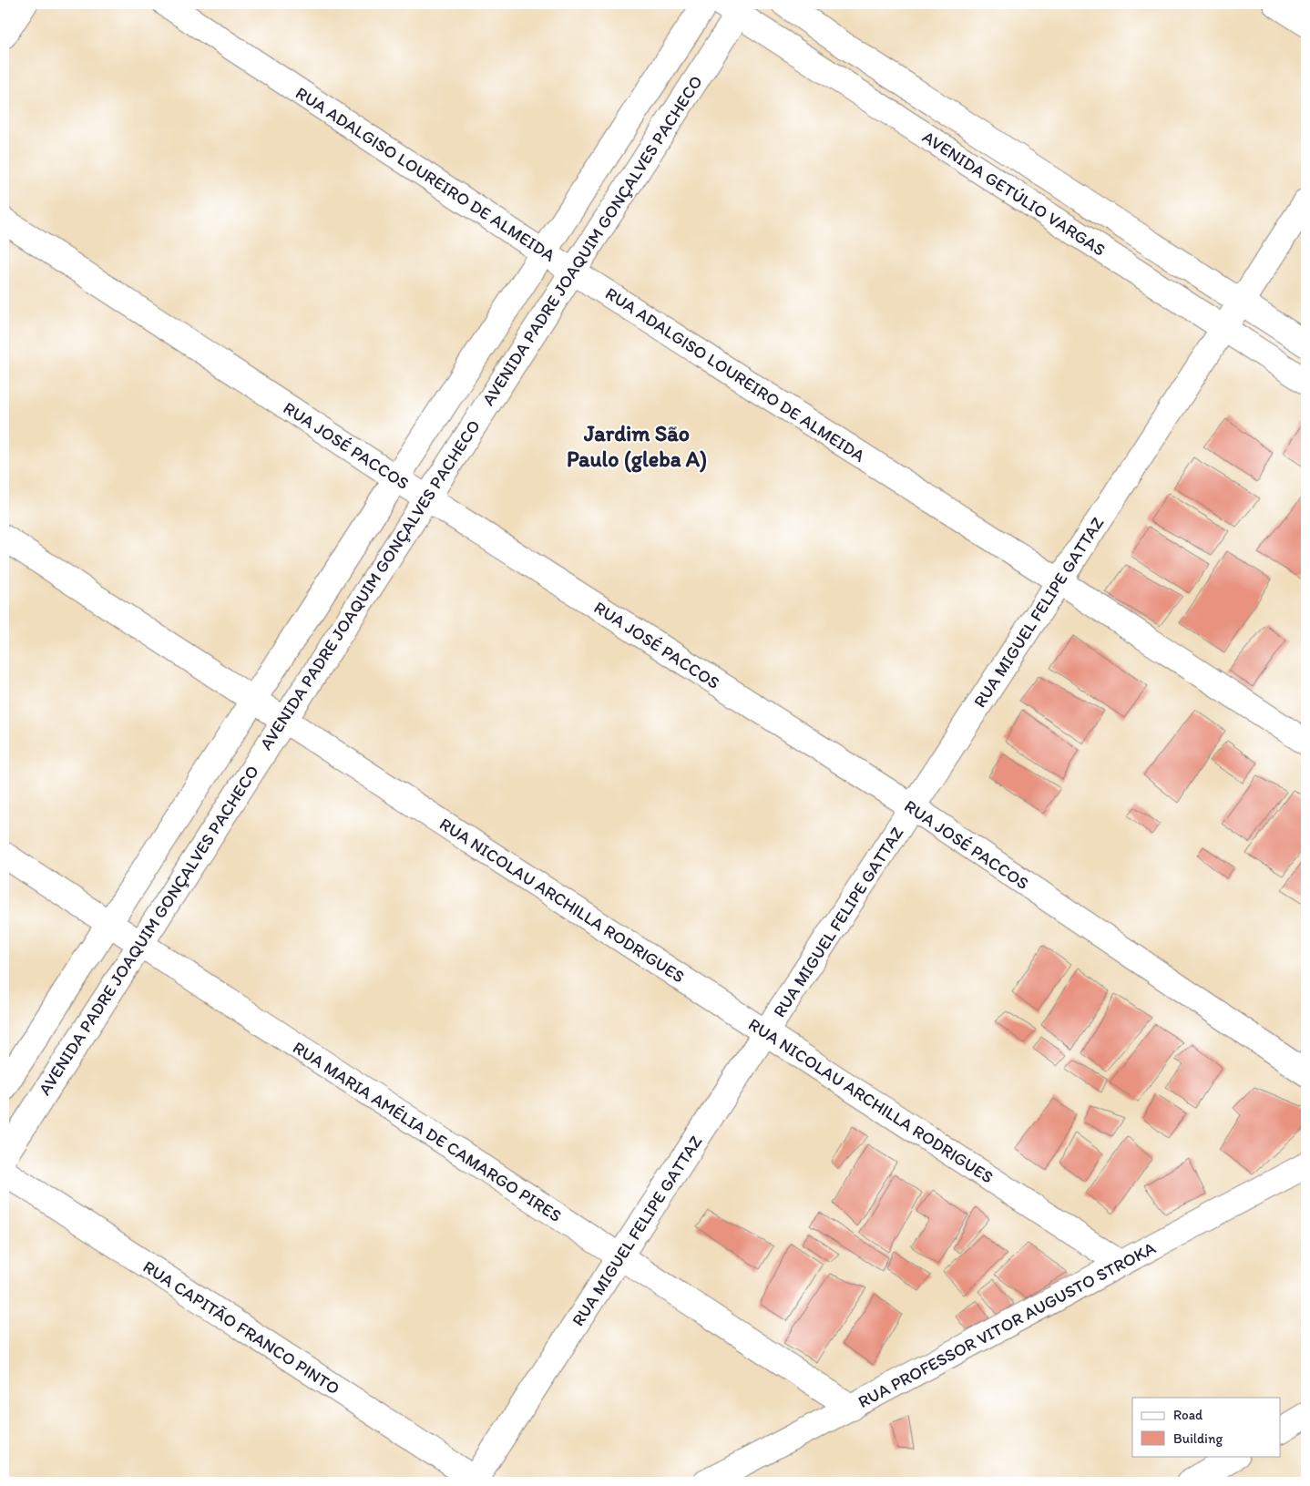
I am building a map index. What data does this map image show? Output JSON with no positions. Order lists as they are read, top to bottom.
{
  "streets": {
    "street": [
      "RUA ADALGISO LOUREIRO DE ALMEIDA",
      "AVENIDA GETÚLIO VARGAS",
      "AVENIDA PADRE JOAQUIM GONÇALVES PACHECO",
      "RUA JOSÉ PACCOS",
      "RUA MIGUEL FELIPE GATTAZ",
      "RUA NICOLAU ARCHILLA RODRIGUES",
      "RUA MARIA AMÉLIA DE CAMARGO PIRES",
      "RUA PROFESSOR VITOR AUGUSTO STROKA",
      "RUA CAPITÃO FRANCO PINTO"
    ]
  },
  "crossings": [
    ["RUA ADALGISO LOUREIRO DE ALMEIDA", "AVENIDA PADRE JOAQUIM GONÇALVES PACHECO"],
    ["RUA ADALGISO LOUREIRO DE ALMEIDA", "RUA MIGUEL FELIPE GATTAZ"],
    ["AVENIDA GETÚLIO VARGAS", "AVENIDA PADRE JOAQUIM GONÇALVES PACHECO"],
    ["AVENIDA GETÚLIO VARGAS", "RUA MIGUEL FELIPE GATTAZ"],
    ["AVENIDA PADRE JOAQUIM GONÇALVES PACHECO", "RUA JOSÉ PACCOS"],
    ["AVENIDA PADRE JOAQUIM GONÇALVES PACHECO", "RUA NICOLAU ARCHILLA RODRIGUES"],
    ["AVENIDA PADRE JOAQUIM GONÇALVES PACHECO", "RUA MARIA AMÉLIA DE CAMARGO PIRES"],
    ["RUA JOSÉ PACCOS", "RUA MIGUEL FELIPE GATTAZ"],
    ["RUA MIGUEL FELIPE GATTAZ", "RUA NICOLAU ARCHILLA RODRIGUES"],
    ["RUA MIGUEL FELIPE GATTAZ", "RUA MARIA AMÉLIA DE CAMARGO PIRES"],
    ["RUA MIGUEL FELIPE GATTAZ", "RUA CAPITÃO FRANCO PINTO"],
    ["RUA NICOLAU ARCHILLA RODRIGUES", "RUA PROFESSOR VITOR AUGUSTO STROKA"],
    ["RUA MARIA AMÉLIA DE CAMARGO PIRES", "RUA PROFESSOR VITOR AUGUSTO STROKA"]
  ],
  "districts": ["Jardim São Paulo (gleba A)"],
  "legend": ["Road", "Building"]
}
